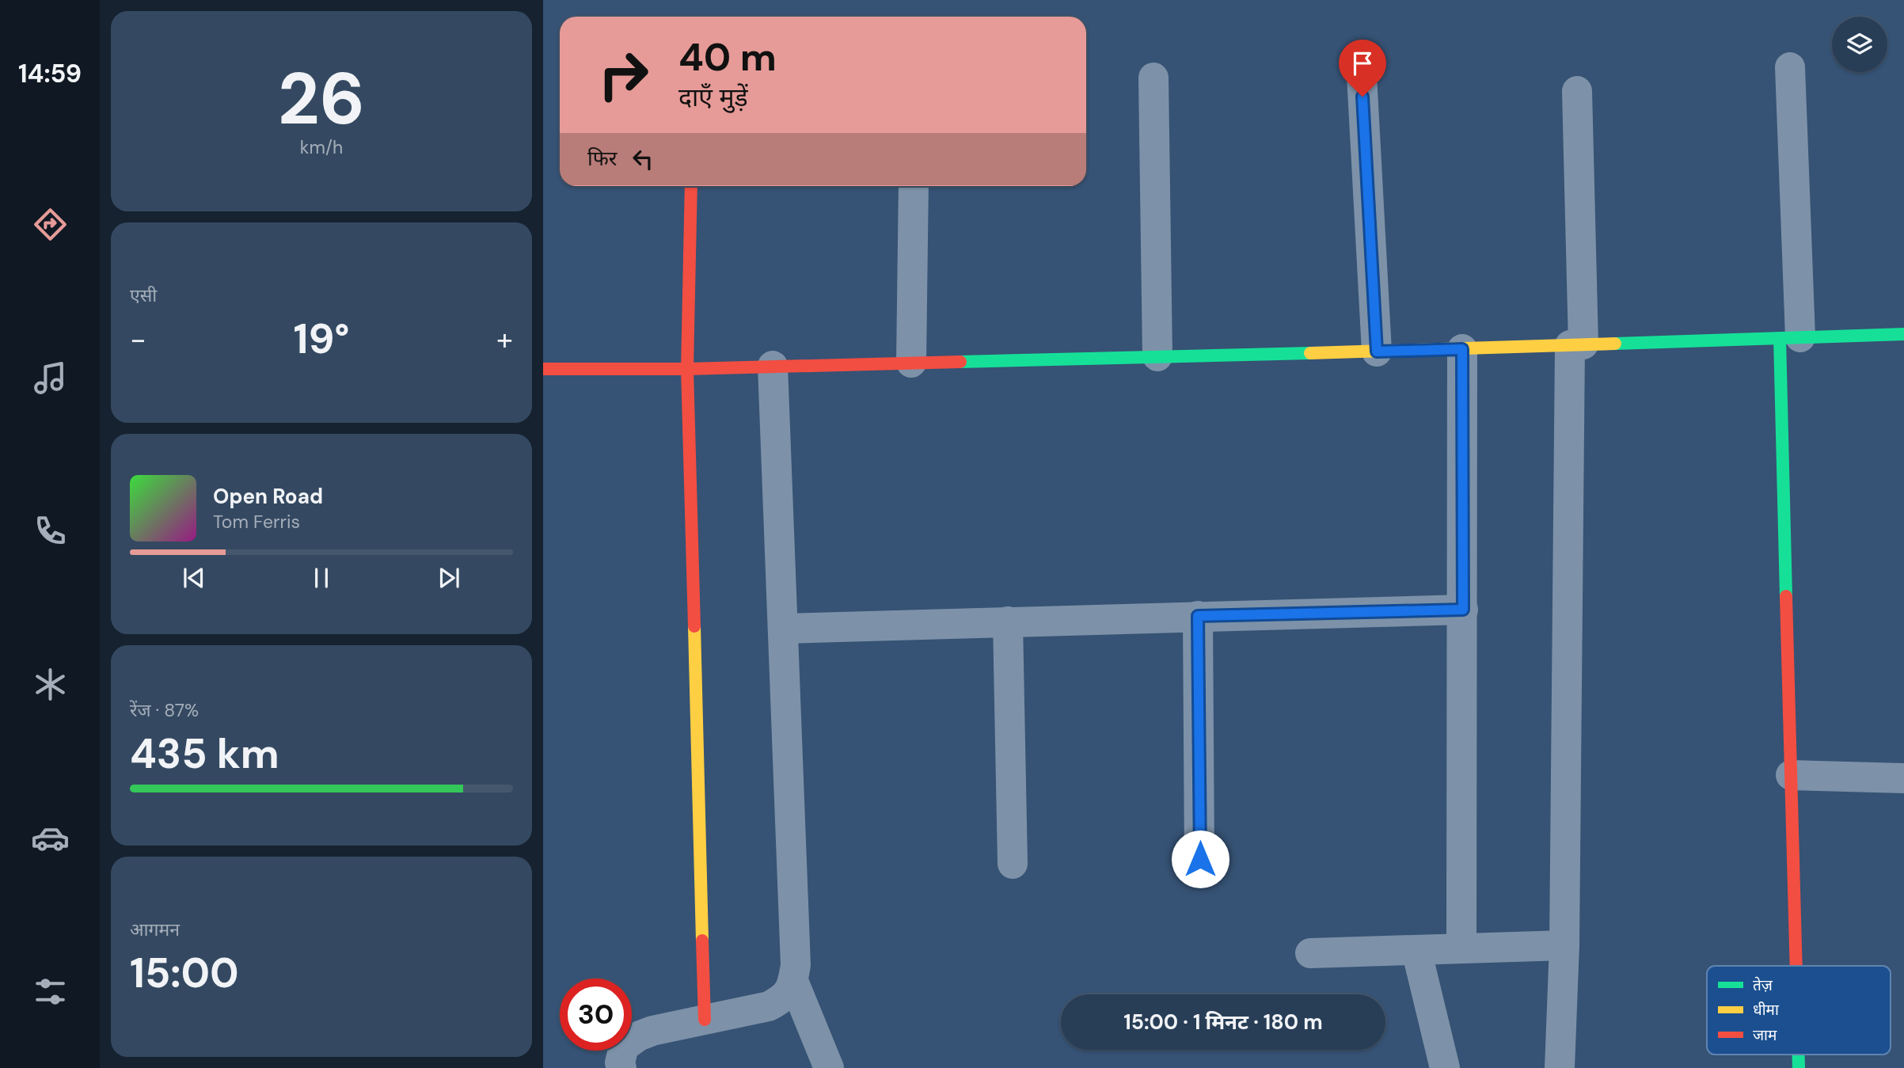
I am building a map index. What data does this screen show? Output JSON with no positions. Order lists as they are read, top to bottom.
{
  "legend": ["तेज़", "धीमा", "जाम"],
  "page": {
    "tabs": "14:59",
    "tile": [
      ["26", "km/h"],
      "एसी",
      ["रेंज · 87%", "435 km"],
      ["आगमन", "15:00"]
    ],
    "turn": ["40 m", "दाएँ मुड़ें"],
    "then": "फिर",
    "heat": ["−", "19°", "+"],
    "song": ["Open Road", "Tom Ferris"],
    "limit": "30",
    "trip": "15:00 · 1 मिनट · 180 m"
  }
}
